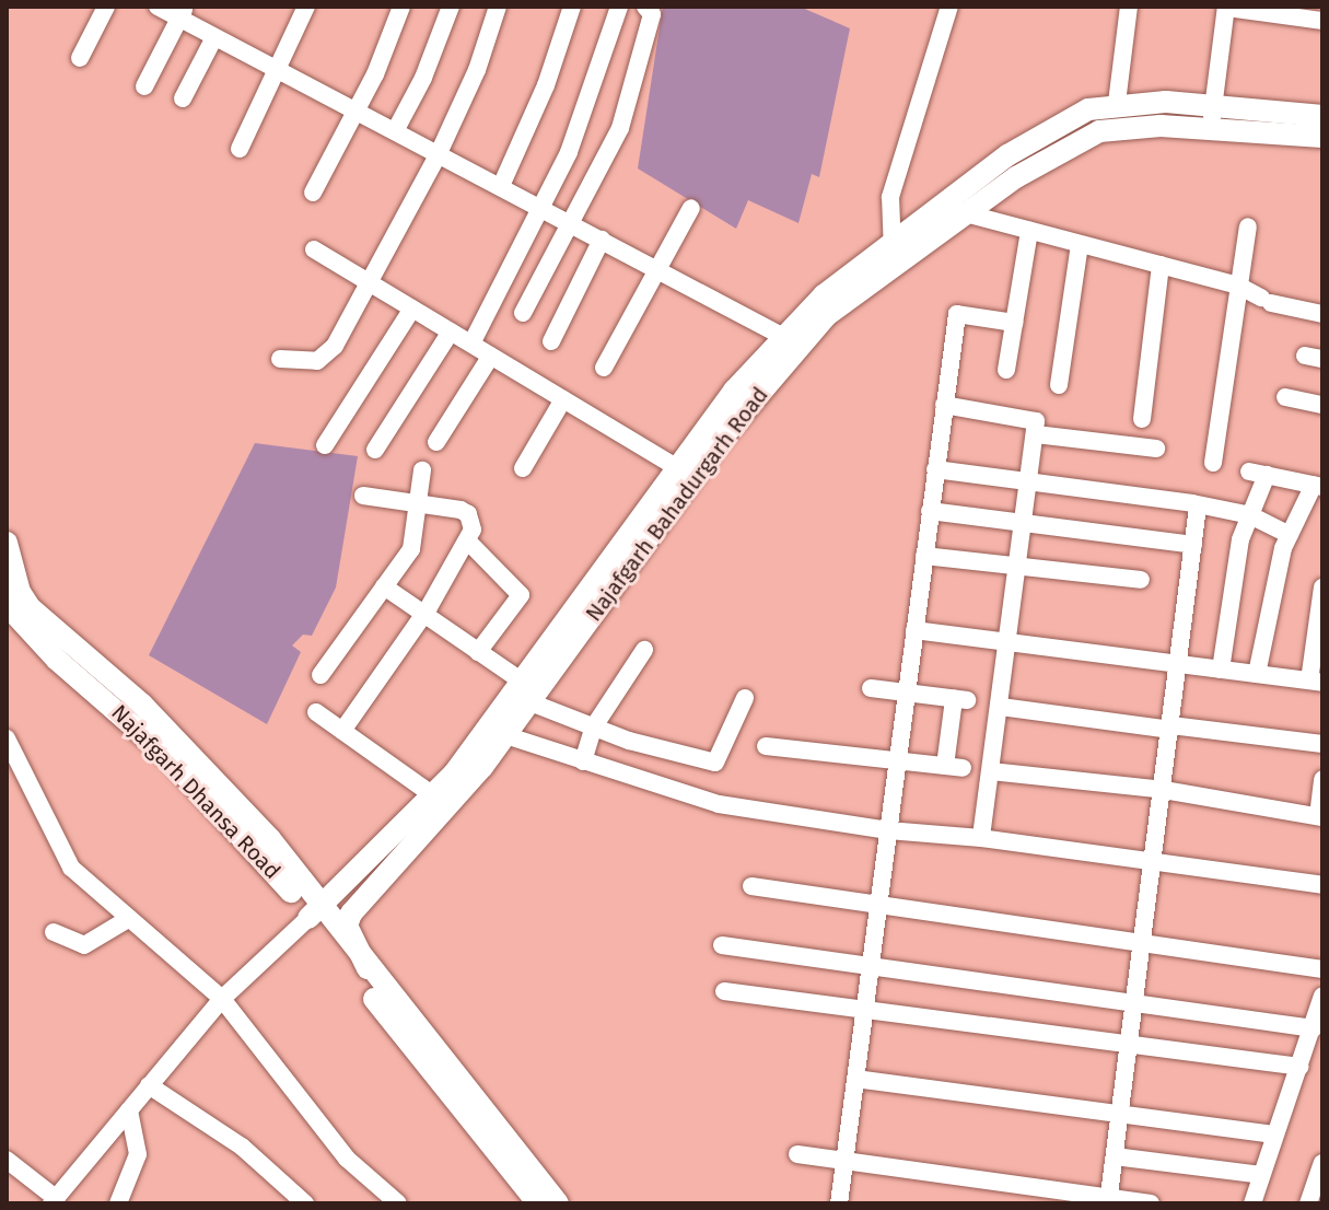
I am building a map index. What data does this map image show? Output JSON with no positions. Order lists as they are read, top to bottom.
{
  "streets": {
    "main road": ["Najafgarh Bahadurgarh Road", "Najafgarh Dhansa Road"]
  },
  "crossings": [
    ["Najafgarh Bahadurgarh Road", "Najafgarh Dhansa Road"]
  ]
}
